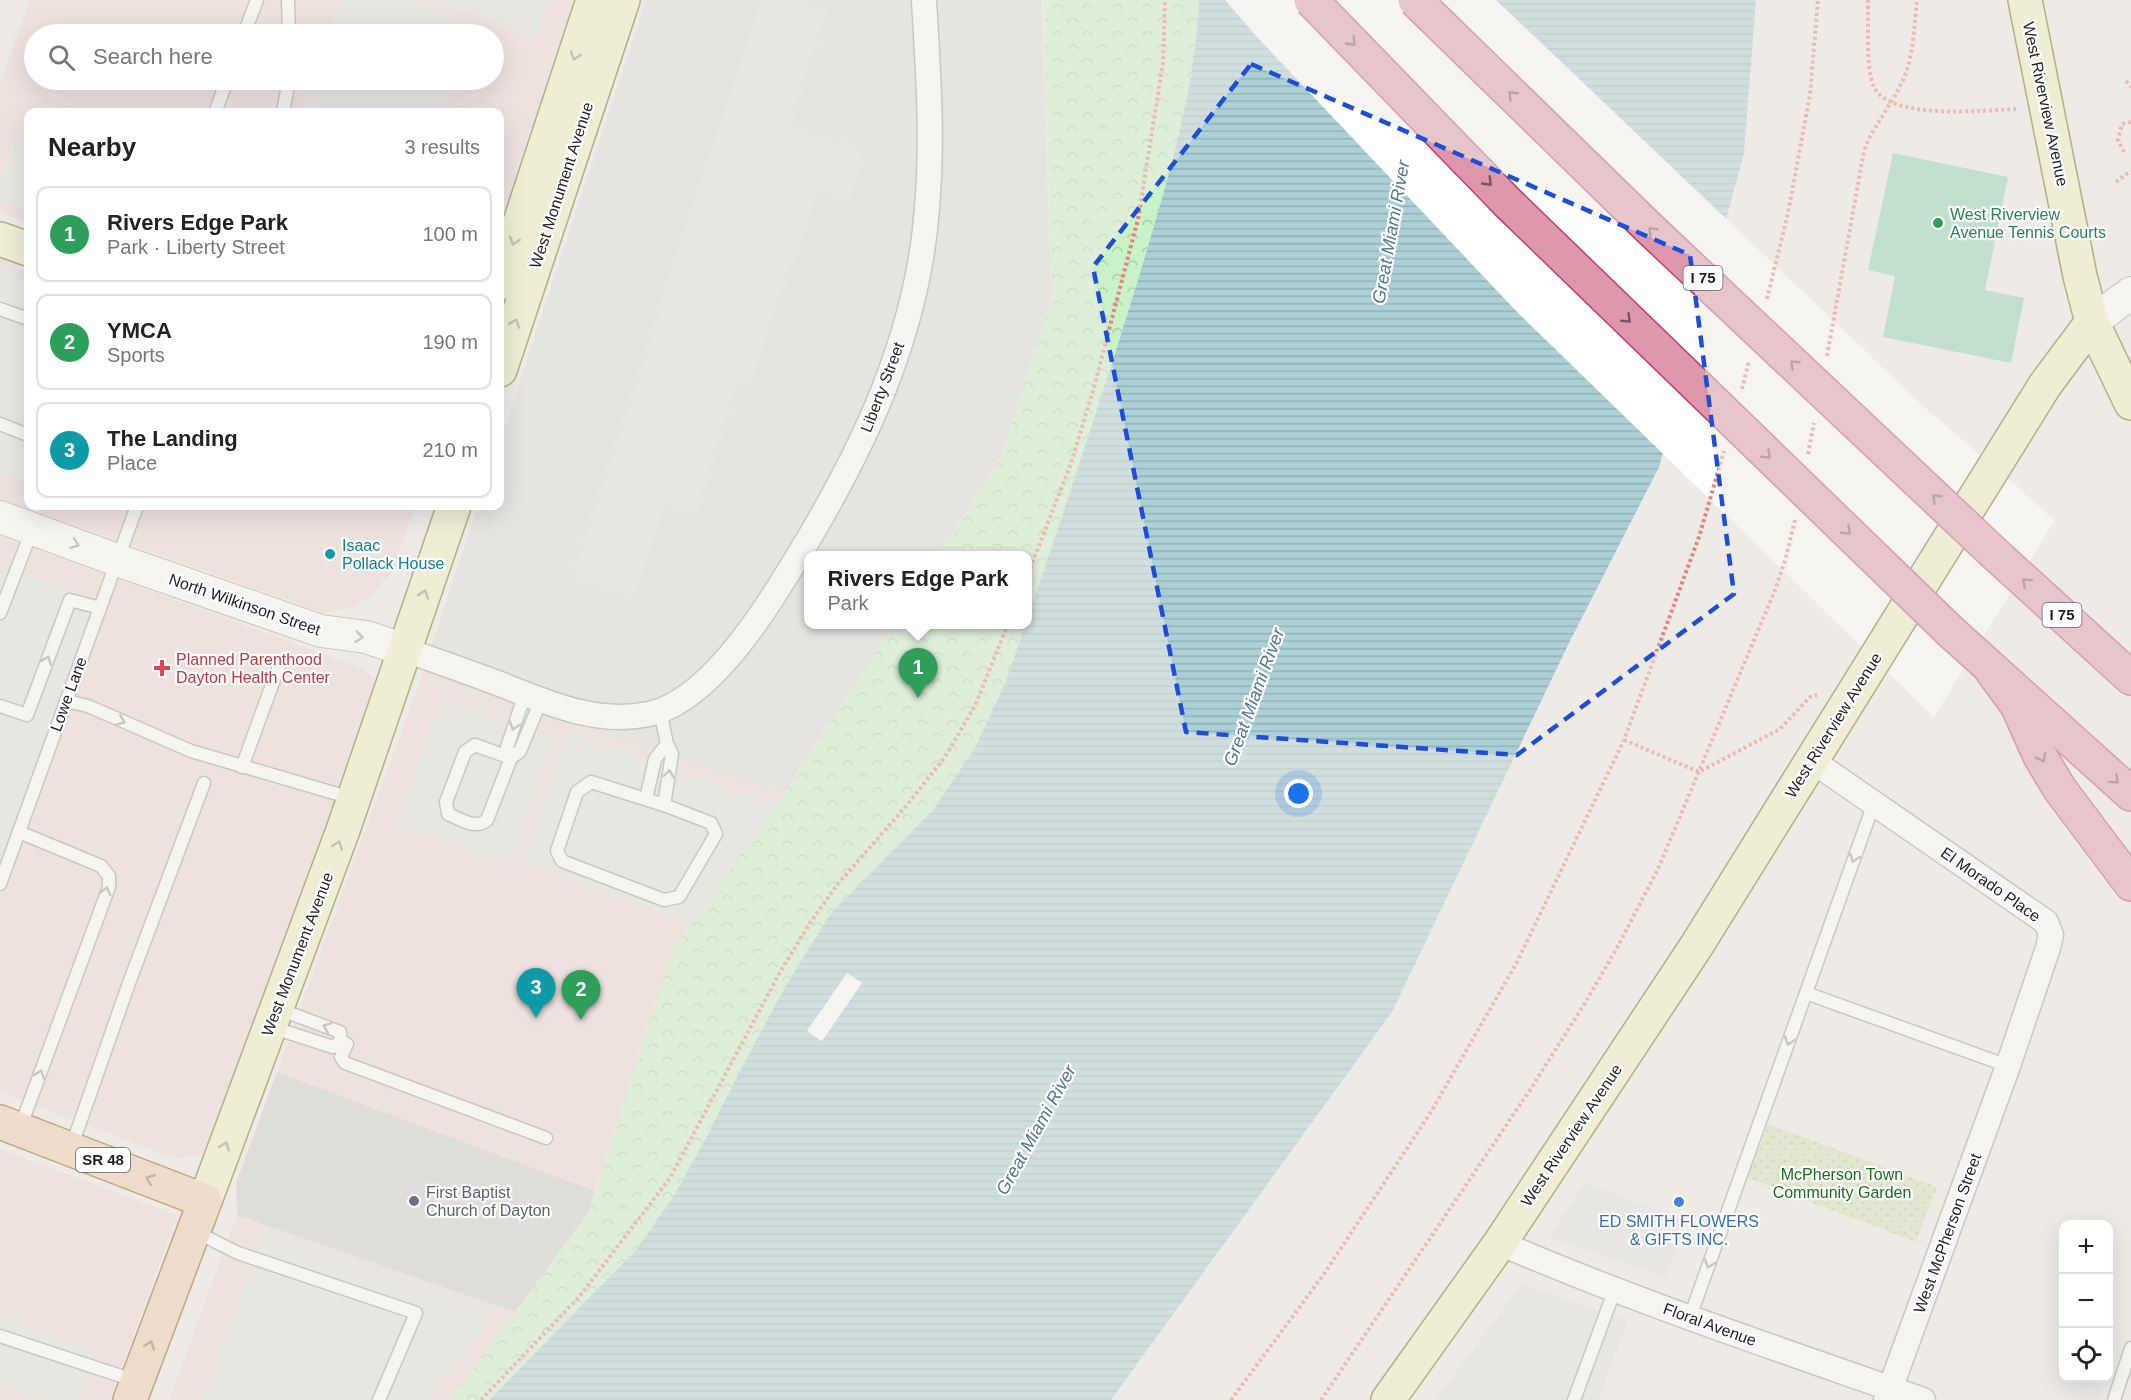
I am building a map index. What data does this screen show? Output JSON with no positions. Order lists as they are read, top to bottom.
{
  "streets": {
    "highway": ["I 75"],
    "main road": ["West Riverview Avenue", "West Monument Avenue", "SR 48"],
    "street": [
      "Liberty Street",
      "North Wilkinson Street",
      "El Morado Place",
      "West McPherson Street",
      "Floral Avenue"
    ],
    "lane": ["Lowe Lane"]
  },
  "crossings": [
    ["West Riverview Avenue", "El Morado Place"],
    ["West Riverview Avenue", "Floral Avenue"],
    ["West Monument Avenue", "North Wilkinson Street"],
    ["West Monument Avenue", "SR 48"],
    ["Liberty Street", "North Wilkinson Street"],
    ["North Wilkinson Street", "Lowe Lane"],
    ["El Morado Place", "West McPherson Street"],
    ["West McPherson Street", "Floral Avenue"]
  ],
  "one_way": ["West Monument Avenue", "North Wilkinson Street"],
  "water": ["Great Miami River"],
  "parks": ["McPherson Town Community Garden"],
  "places": {
    "other": [
      "West Riverview Avenue Tennis Courts",
      "Isaac Pollack House",
      "First Baptist Church of Dayton",
      "ED SMITH FLOWERS & GIFTS INC."
    ],
    "health": ["Planned Parenthood Dayton Health Center"]
  },
  "page": {
    "search": "Search here",
    "heading": ["Nearby", "3 results"],
    "list": [
      {
        "mark": "1",
        "name": "Rivers Edge Park",
        "note": "Park · Liberty Street",
        "value": "100 m"
      },
      {
        "mark": "2",
        "name": "YMCA",
        "note": "Sports",
        "value": "190 m"
      },
      {
        "mark": "3",
        "name": "The Landing",
        "note": "Place",
        "value": "210 m"
      }
    ],
    "popup": ["Rivers Edge Park", "Park"],
    "pins": ["1", "3", "2"],
    "map_buttons": ["+", "−"]
  }
}
